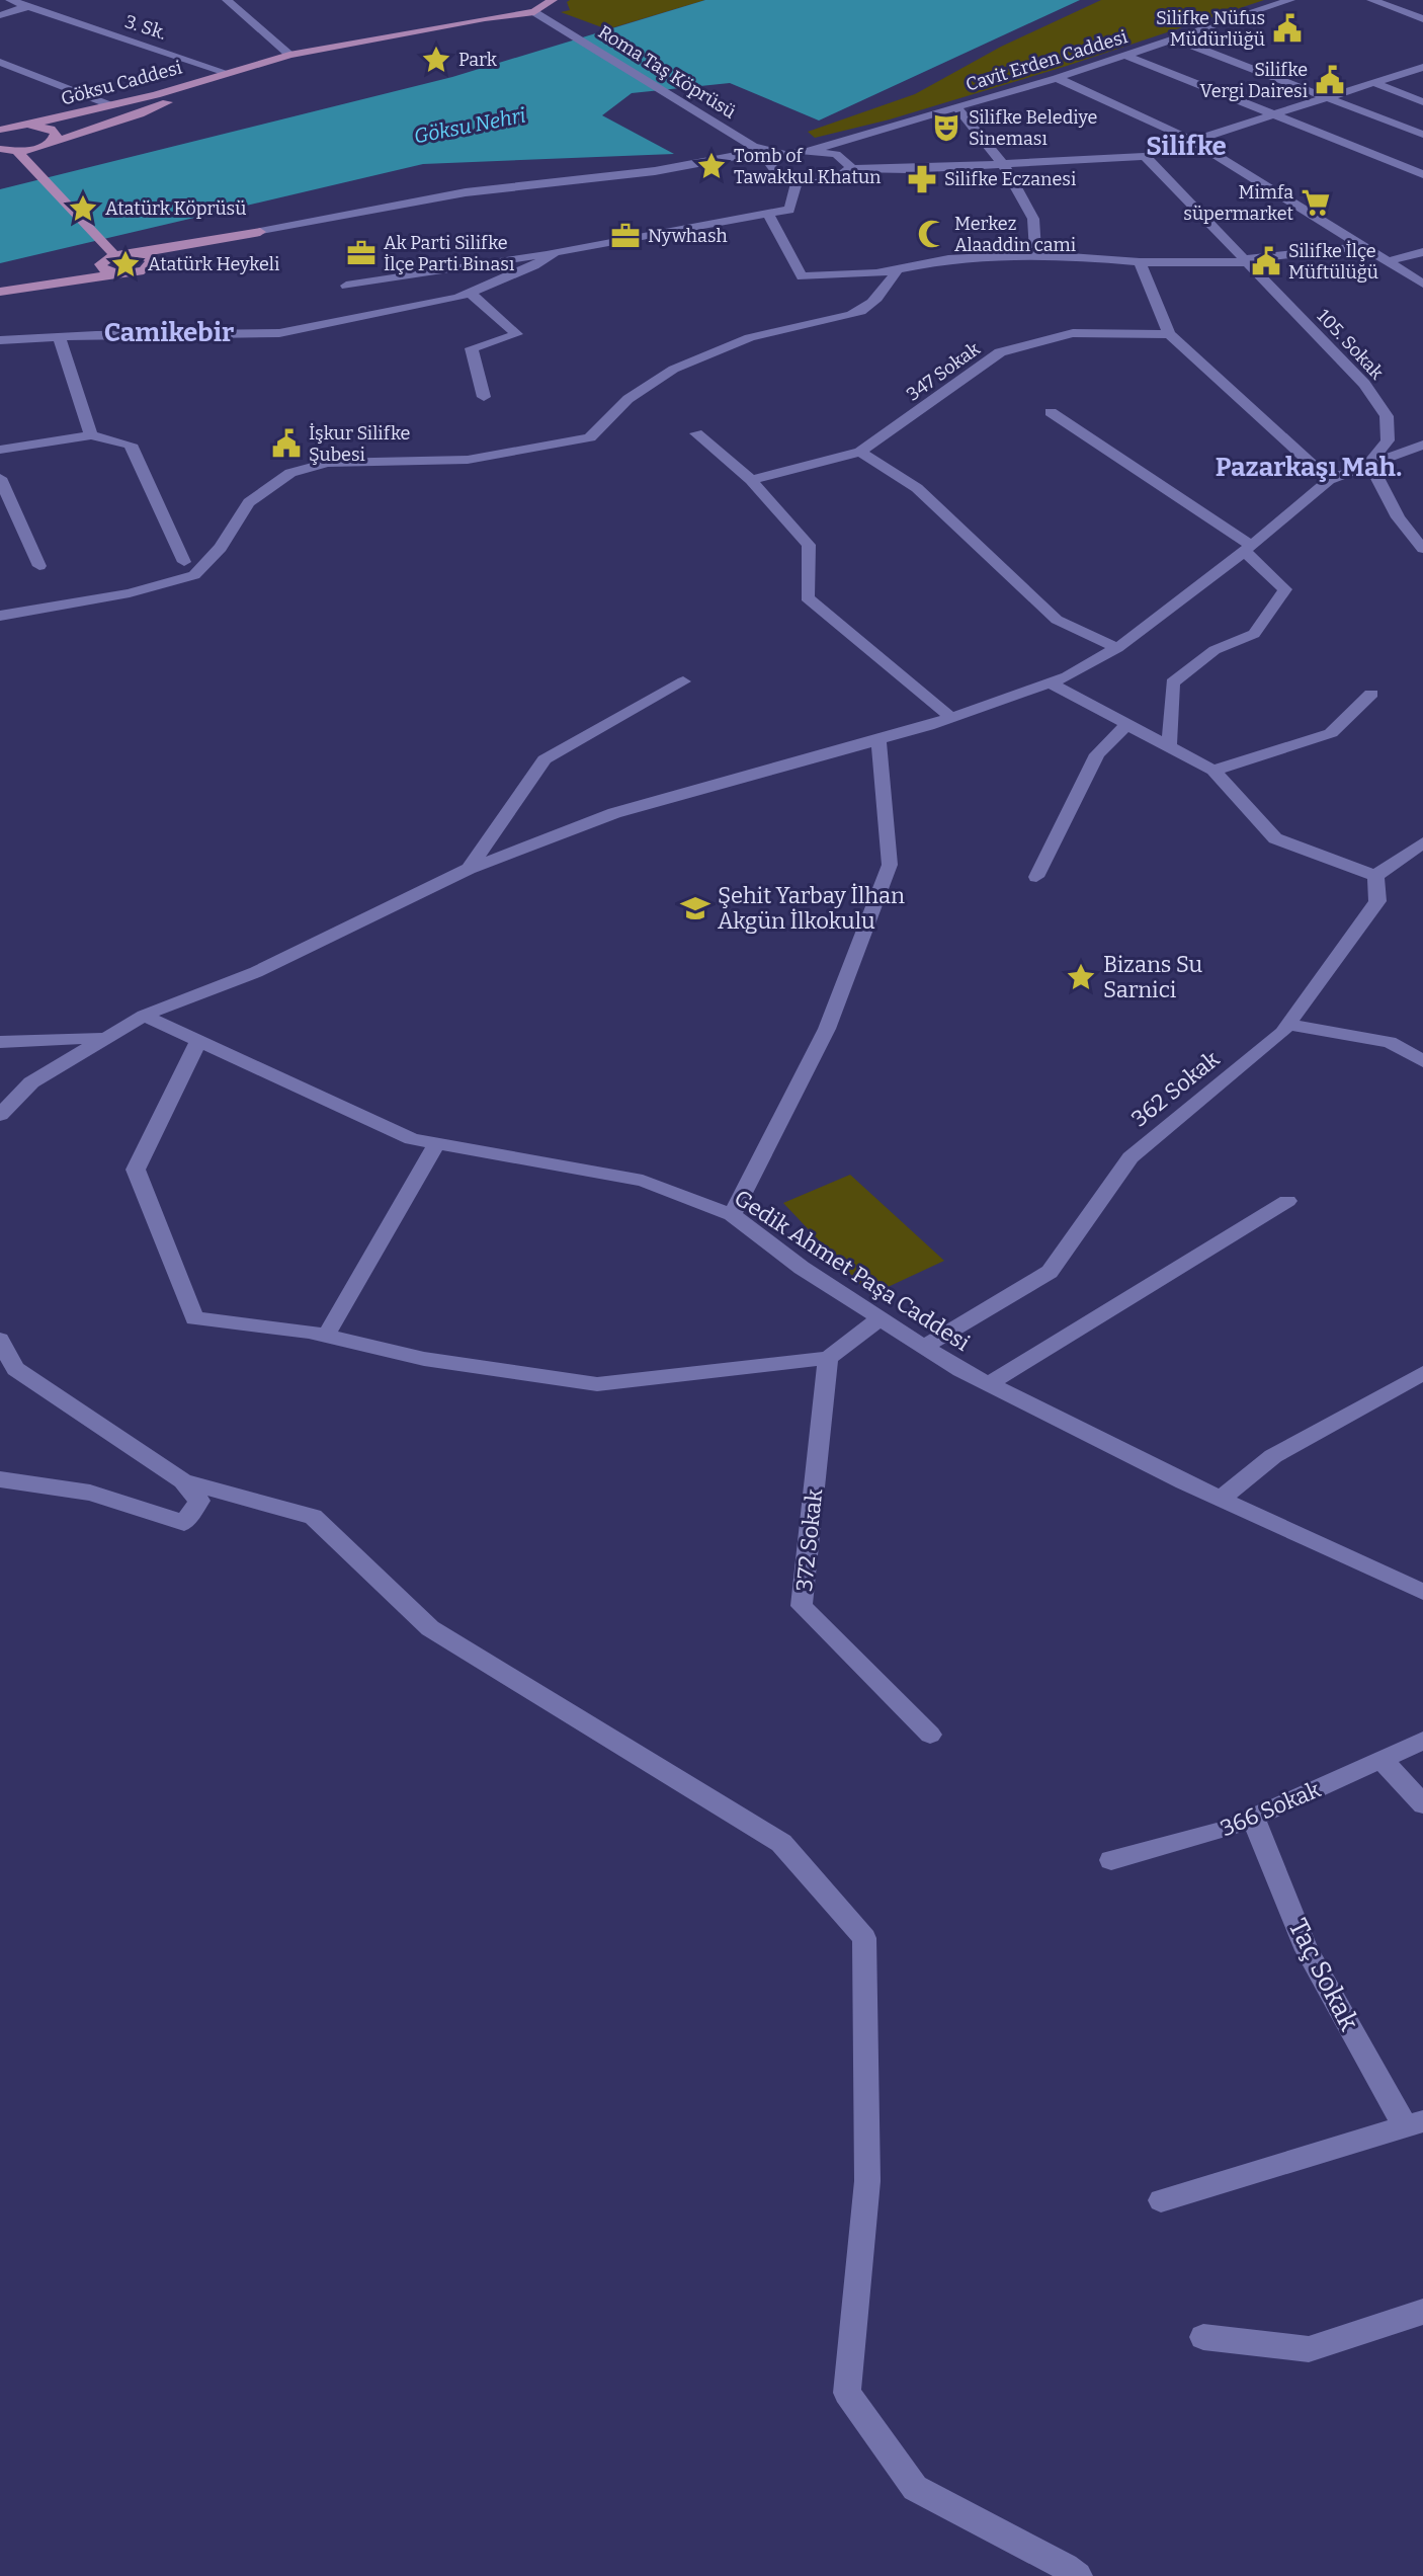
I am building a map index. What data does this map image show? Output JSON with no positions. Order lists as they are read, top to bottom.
{
  "streets": {
    "main road": ["Göksu Caddesi"],
    "street": [
      "3. Sk.",
      "Cavit Erden Caddesi",
      "Roma Taş Köprüsü",
      "105. Sokak",
      "347 Sokak",
      "362 Sokak",
      "Gedik Ahmet Paşa Caddesi",
      "372 Sokak",
      "366 Sokak",
      "Taç Sokak"
    ]
  },
  "crossings": [
    ["3. Sk.", "Göksu Caddesi"],
    ["Cavit Erden Caddesi", "Roma Taş Köprüsü"],
    ["Roma Taş Köprüsü", "Göksu Caddesi"],
    ["362 Sokak", "Gedik Ahmet Paşa Caddesi"],
    ["366 Sokak", "Taç Sokak"]
  ],
  "districts": ["Silifke", "Camikebir", "Pazarkaşı Mah."],
  "water": ["Göksu Nehri"],
  "places": {
    "public building": [
      "Silifke Nüfus Müdürlüğü",
      "Silifke Vergi Dairesi",
      "Silifke İlçe Müftülüğü",
      "İşkur Silifke Şubesi"
    ],
    "place": [
      "Park",
      "Tomb of Tawakkul Khatun",
      "Atatürk Köprüsü",
      "Atatürk Heykeli",
      "Bizans Su Sarnici"
    ],
    "theatre": ["Silifke Belediye Sineması"],
    "pharmacy": ["Silifke Eczanesi"],
    "supermarket": ["Mimfa süpermarket"],
    "mosque": ["Merkez Alaaddin cami"],
    "office": ["Nywhash", "Ak Parti Silifke İlçe Parti Binası"],
    "school or university": ["Şehit Yarbay İlhan Akgün İlkokulu"]
  }
}
